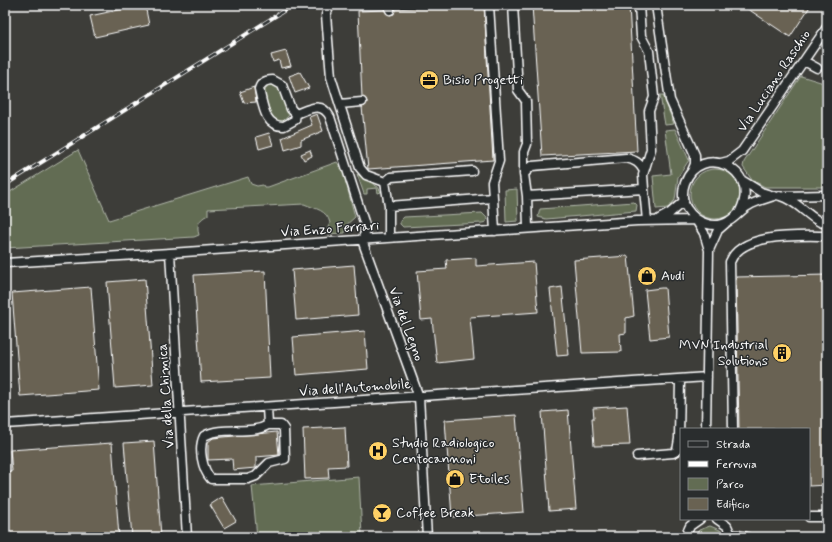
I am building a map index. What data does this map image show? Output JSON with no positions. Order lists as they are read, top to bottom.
{
  "streets": {
    "street": [
      "Via Luciano Raschio",
      "Via Enzo Ferrari",
      "Via del Legno",
      "Via dell'Automobile",
      "Via della Chimica"
    ]
  },
  "crossings": [
    ["Via Luciano Raschio", "Via Enzo Ferrari"],
    ["Via Enzo Ferrari", "Via del Legno"],
    ["Via Enzo Ferrari", "Via della Chimica"],
    ["Via del Legno", "Via dell'Automobile"],
    ["Via dell'Automobile", "Via della Chimica"]
  ],
  "places": {
    "office": ["Bisio Progetti"],
    "shop": ["Audi", "Etoiles"],
    "building": ["MVN Industrial Solutions"],
    "hospital": ["Studio Radiologico Centocannoni"],
    "bar": ["Coffee Break"]
  },
  "legend": [
    "Strada",
    "Ferrovia",
    "Parco",
    "Edificio"
  ]
}
